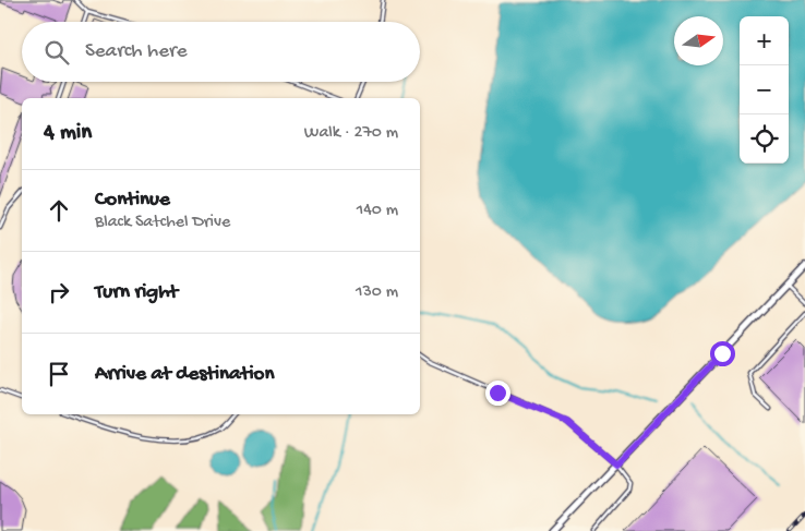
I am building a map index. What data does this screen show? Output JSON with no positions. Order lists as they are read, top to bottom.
{
  "north": "right",
  "page": {
    "map_buttons": ["+", "−"],
    "search": "Search here",
    "heading": ["4 min", "Walk · 270 m"],
    "list": [
      ["Continue", "Black Satchel Drive", "140 m"],
      ["Turn right", "130 m"],
      "Arrive at destination"
    ]
  }
}
